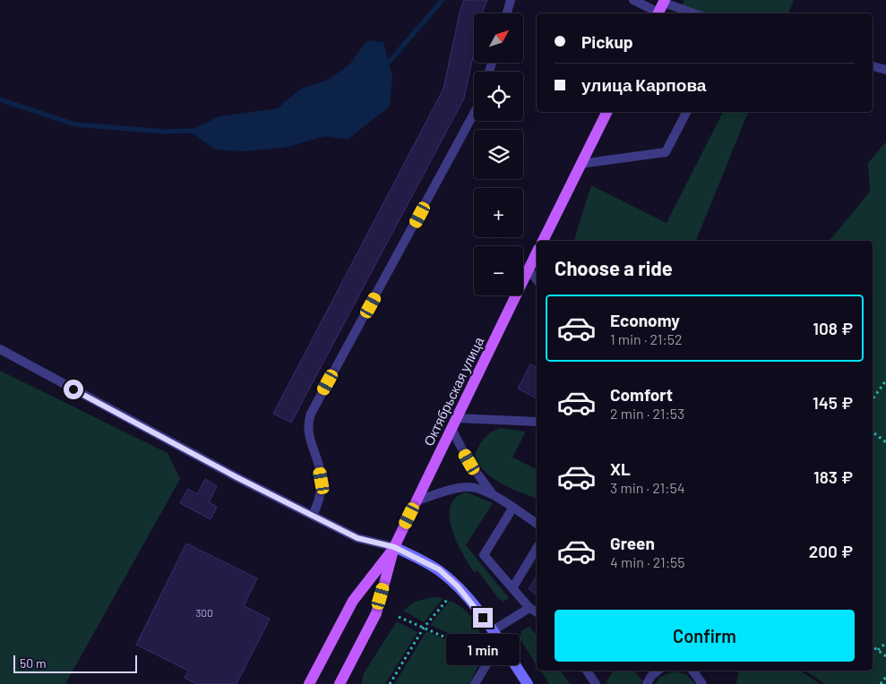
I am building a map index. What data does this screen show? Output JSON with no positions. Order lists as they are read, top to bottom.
{
  "streets": {
    "main road": ["Октябрьская улица"]
  },
  "house_numbers": ["300"],
  "scale_bar": "50 m",
  "north": "top right",
  "page": {
    "map_buttons": ["+", "−"],
    "banner": ["Pickup", "улица Карпова"],
    "heading": "Choose a ride",
    "list": [
      {
        "name": "Economy",
        "note": "1 min · 21:52",
        "value": "108 ₽"
      },
      {
        "name": "Comfort",
        "note": "2 min · 21:53",
        "value": "145 ₽"
      },
      {
        "name": "XL",
        "note": "3 min · 21:54",
        "value": "183 ₽"
      },
      {
        "name": "Green",
        "note": "4 min · 21:55",
        "value": "200 ₽"
      }
    ],
    "buttons": "Confirm",
    "bubble": "1 min",
    "scale": "50 m"
  }
}
